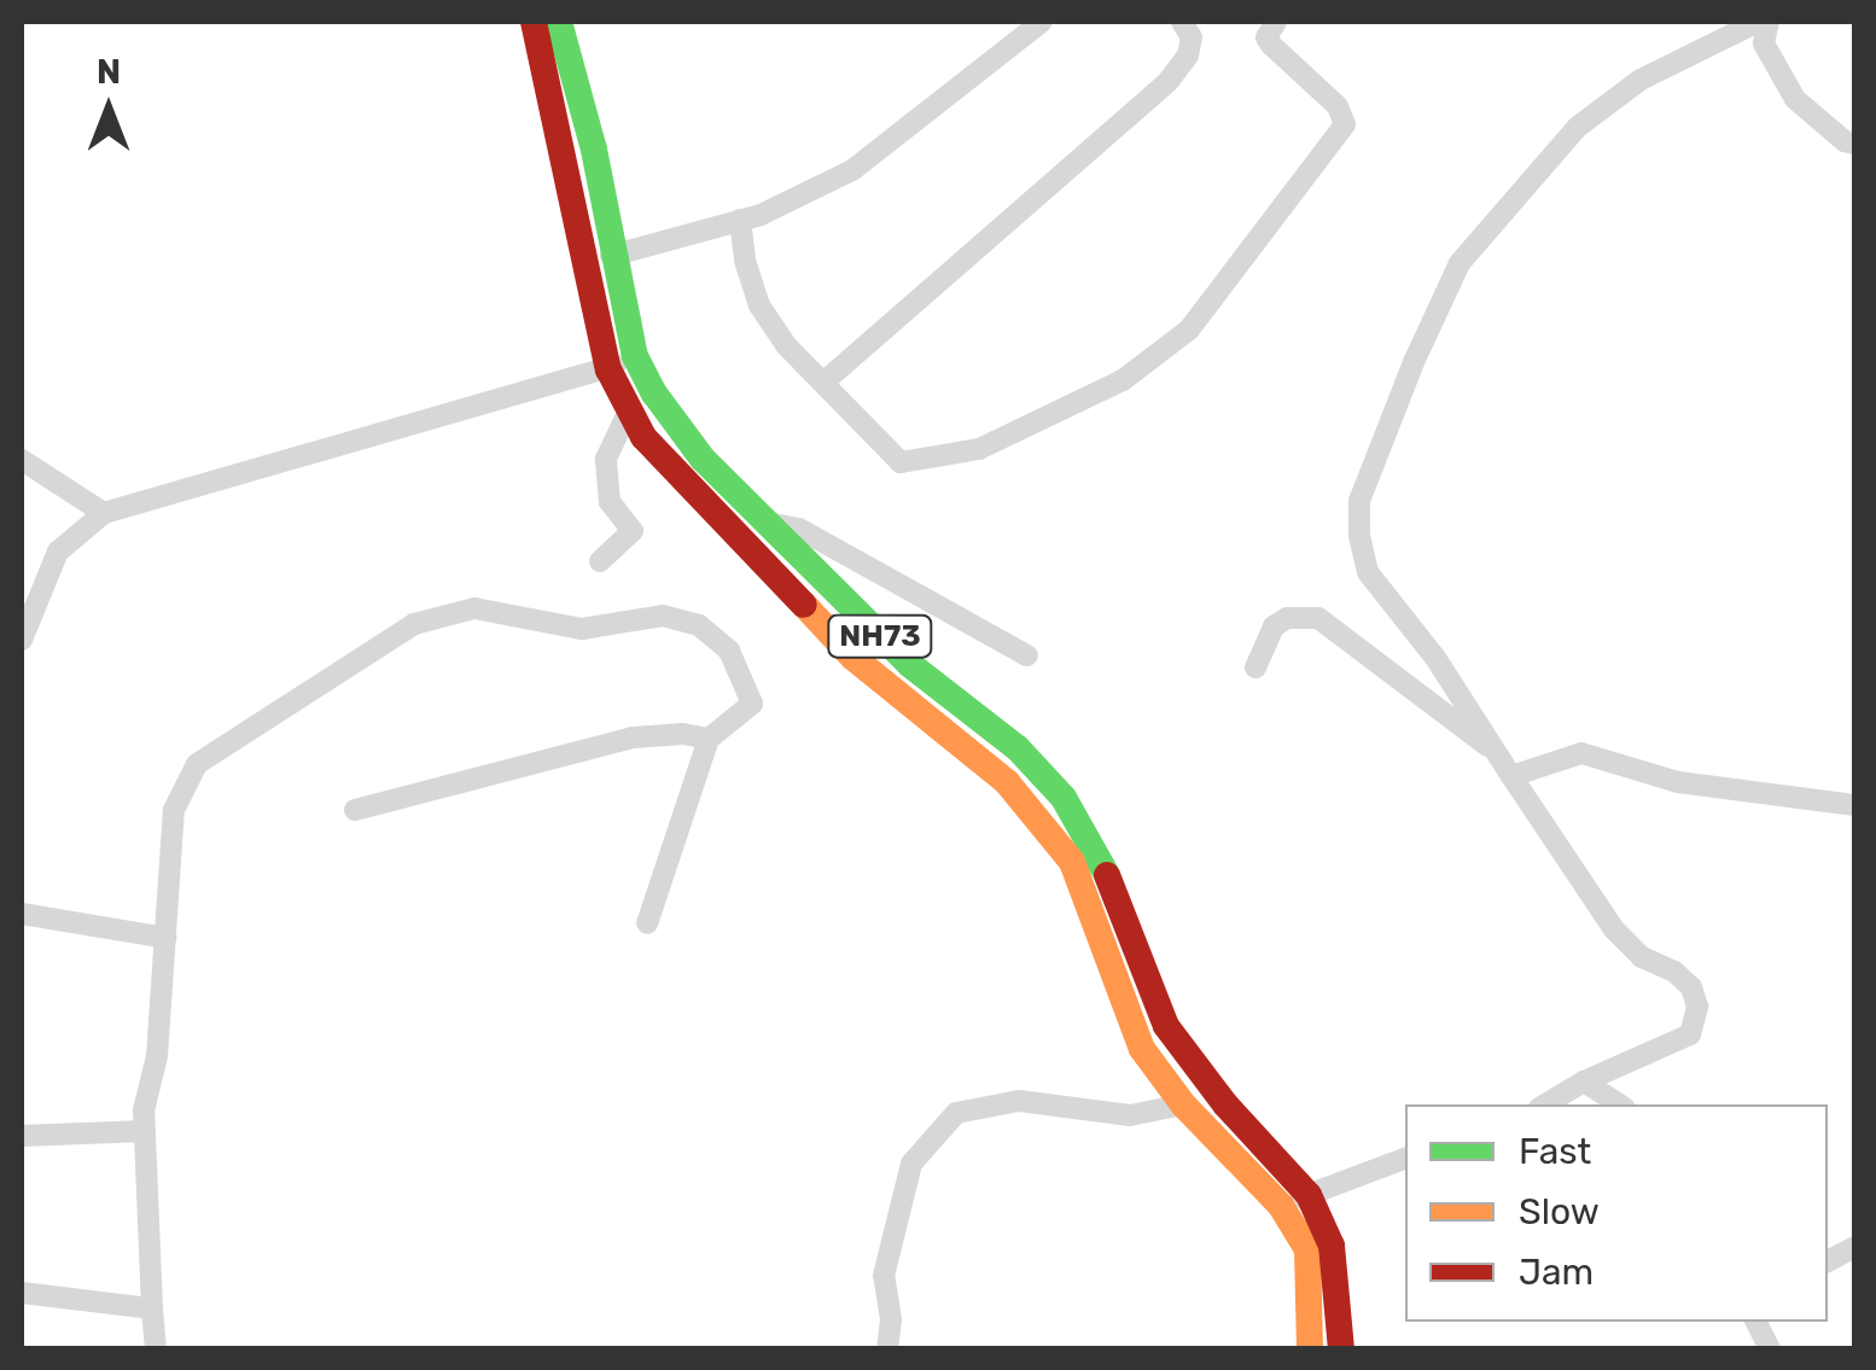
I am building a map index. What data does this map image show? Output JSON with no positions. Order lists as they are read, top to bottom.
{
  "streets": {
    "highway": ["NH73"]
  },
  "legend": ["Fast", "Slow", "Jam"],
  "north": "top"
}
